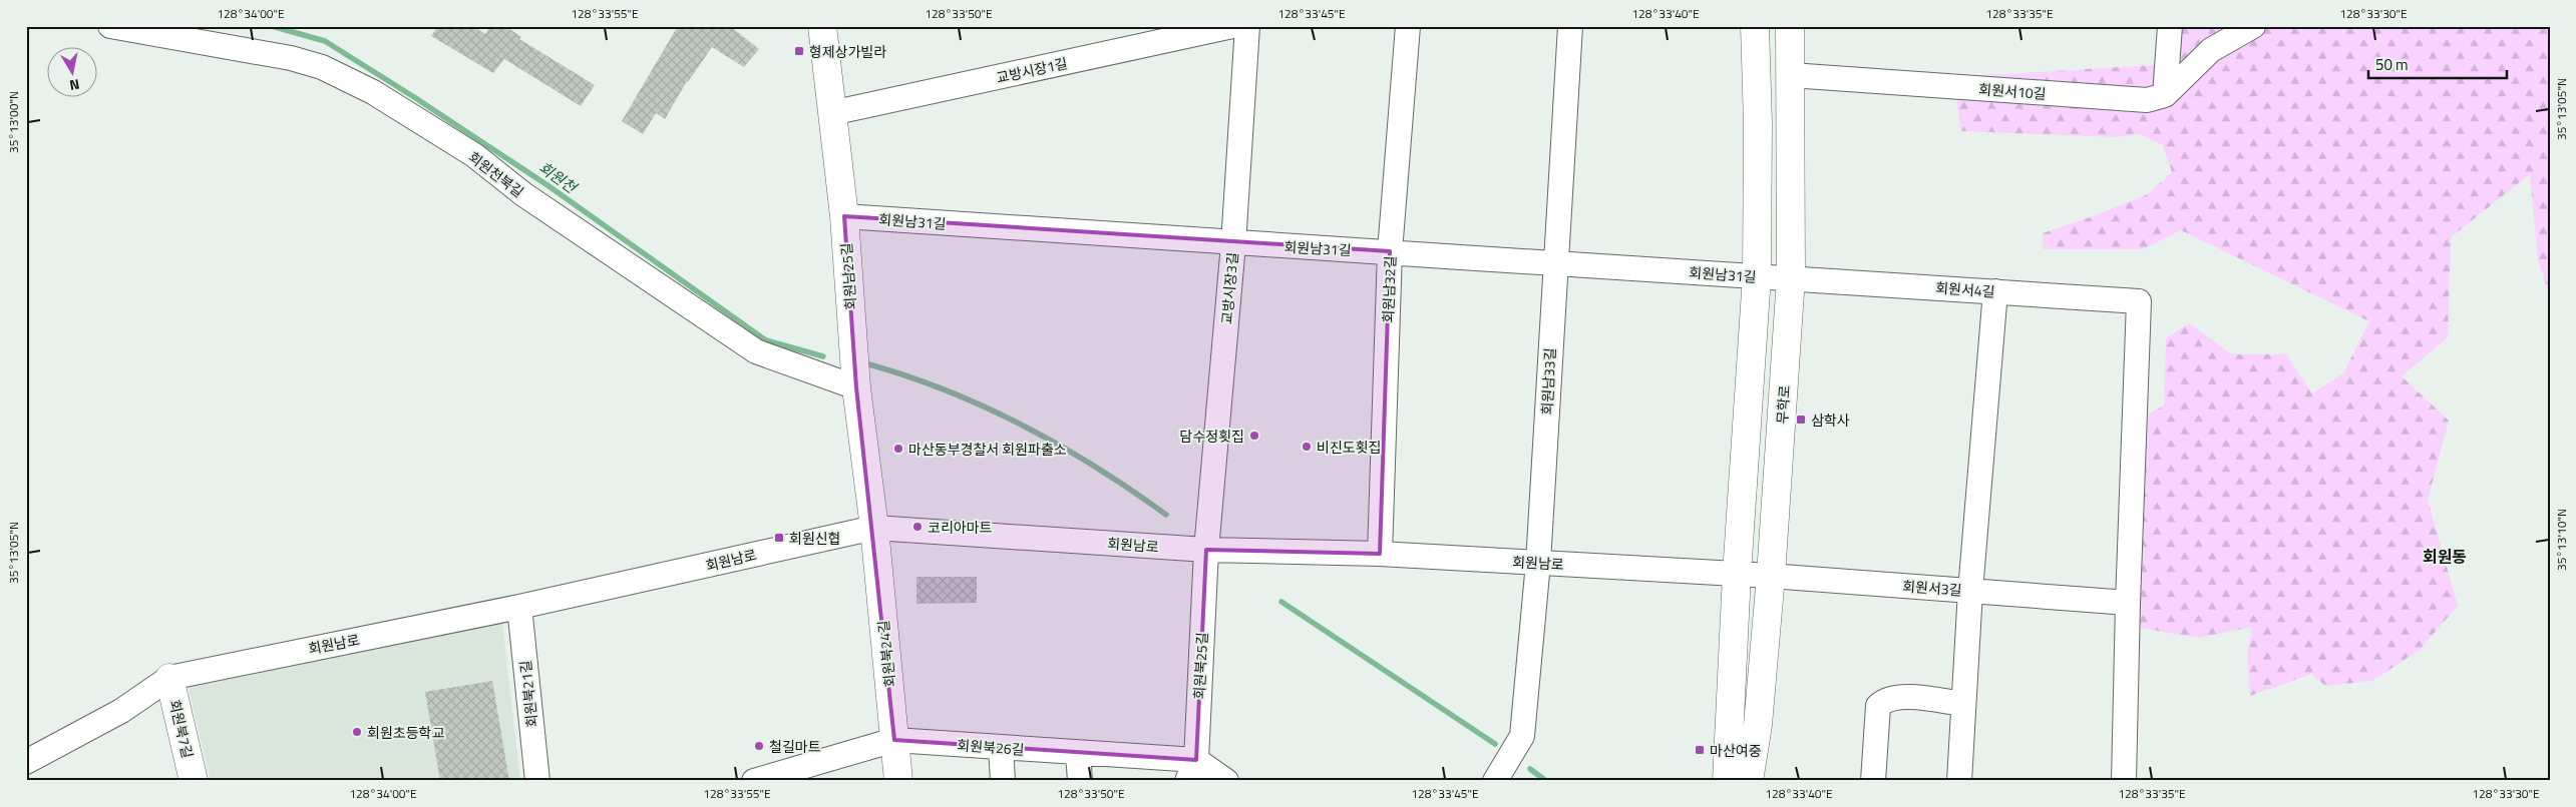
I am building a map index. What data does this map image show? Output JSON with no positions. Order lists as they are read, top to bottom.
{
  "streets": {
    "main road": [
      "회원남25길",
      "무학로",
      "회원북24길",
      "회원북7길"
    ],
    "street": [
      "교방시장1길",
      "회원서10길",
      "회원천북길",
      "회원남31길",
      "교방시장3길",
      "회원남32길",
      "회원서4길",
      "회원남33길",
      "회원남로",
      "회원서3길",
      "회원북25길",
      "회원북21길",
      "회원북26길"
    ]
  },
  "crossings": [
    ["교방시장1길", "회원남25길"],
    ["회원서10길", "무학로"],
    ["회원천북길", "회원남25길"],
    ["회원남31길", "회원남25길"],
    ["회원남31길", "교방시장3길"],
    ["회원남31길", "회원남32길"],
    ["회원남31길", "회원서4길"],
    ["회원남31길", "회원남33길"],
    ["회원남31길", "무학로"],
    ["회원남25길", "회원남로"],
    ["회원남25길", "회원북24길"],
    ["교방시장3길", "회원남로"],
    ["교방시장3길", "회원북25길"],
    ["회원남32길", "회원남로"],
    ["회원서4길", "무학로"],
    ["회원서4길", "회원서3길"],
    ["회원남33길", "회원남로"],
    ["무학로", "회원서3길"],
    ["회원남로", "회원서3길"],
    ["회원남로", "회원북24길"],
    ["회원남로", "회원북25길"],
    ["회원남로", "회원북21길"],
    ["회원남로", "회원북7길"],
    ["회원북24길", "회원북26길"],
    ["회원북25길", "회원북26길"]
  ],
  "districts": ["회원동"],
  "water": ["회원천"],
  "places": {
    "transit": [
      "형제상가빌라",
      "삼학사",
      "회원신협",
      "마산여중"
    ],
    "other": [
      "담수정횟집",
      "비진도횟집",
      "마산동부경찰서 회원파출소",
      "코리아마트",
      "회원초등학교",
      "철길마트"
    ]
  },
  "scale_bar": "50 m",
  "north": "bottom",
  "coordinates": [
    "128°34'00\"E",
    "128°33'55\"E",
    "128°33'50\"E",
    "128°33'45\"E",
    "128°33'40\"E",
    "128°33'35\"E",
    "128°33'30\"E",
    "35°13'05\"N",
    "35°13'00\"N",
    "35°13'10\"N"
  ]
}
